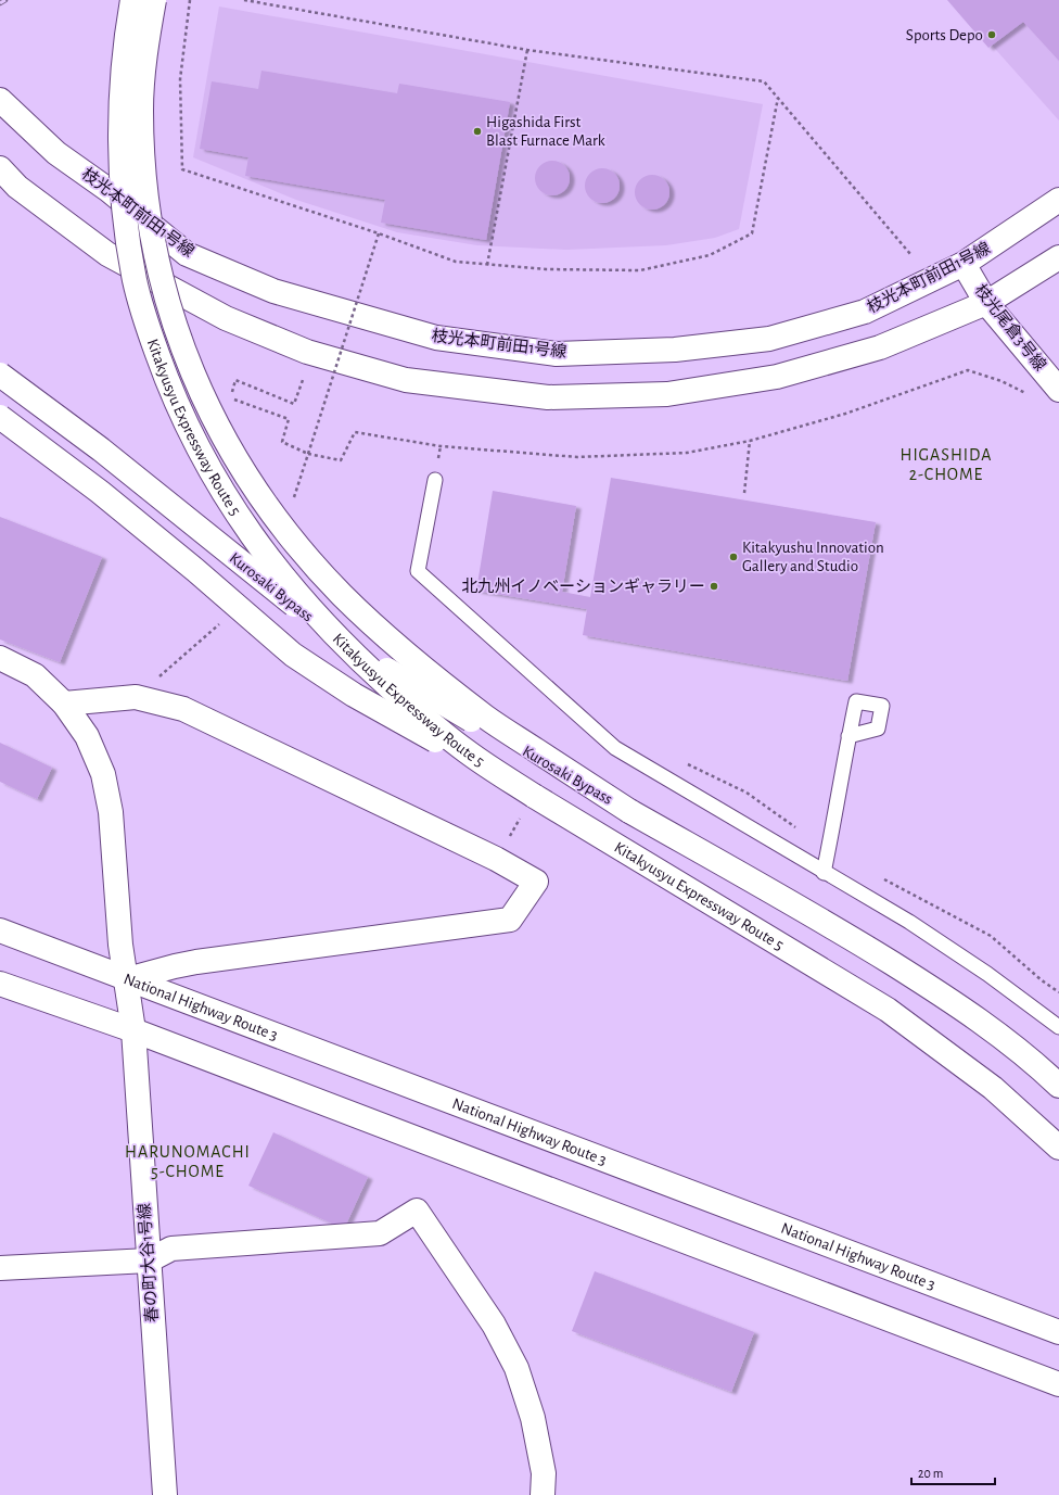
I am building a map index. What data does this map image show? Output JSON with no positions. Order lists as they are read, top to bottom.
{
  "streets": {
    "main road": [
      "枝光本町前田1号線",
      "枝光尾倉3号線",
      "Kitakyusyu Expressway Route 5",
      "Kurosaki Bypass",
      "National Highway Route 3",
      "春の町大谷1号線"
    ]
  },
  "crossings": [
    ["枝光本町前田1号線", "枝光尾倉3号線"],
    ["Kitakyusyu Expressway Route 5", "Kurosaki Bypass"],
    ["National Highway Route 3", "春の町大谷1号線"]
  ],
  "districts": ["HIGASHIDA 2-CHOME", "HARUNOMACHI 5-CHOME"],
  "places": [
    "Sports Depo",
    "Higashida First Blast Furnace Mark",
    "Kitakyushu Innovation Gallery and Studio",
    "北九州イノベーションギャラリー"
  ],
  "scale_bar": "20 m"
}
